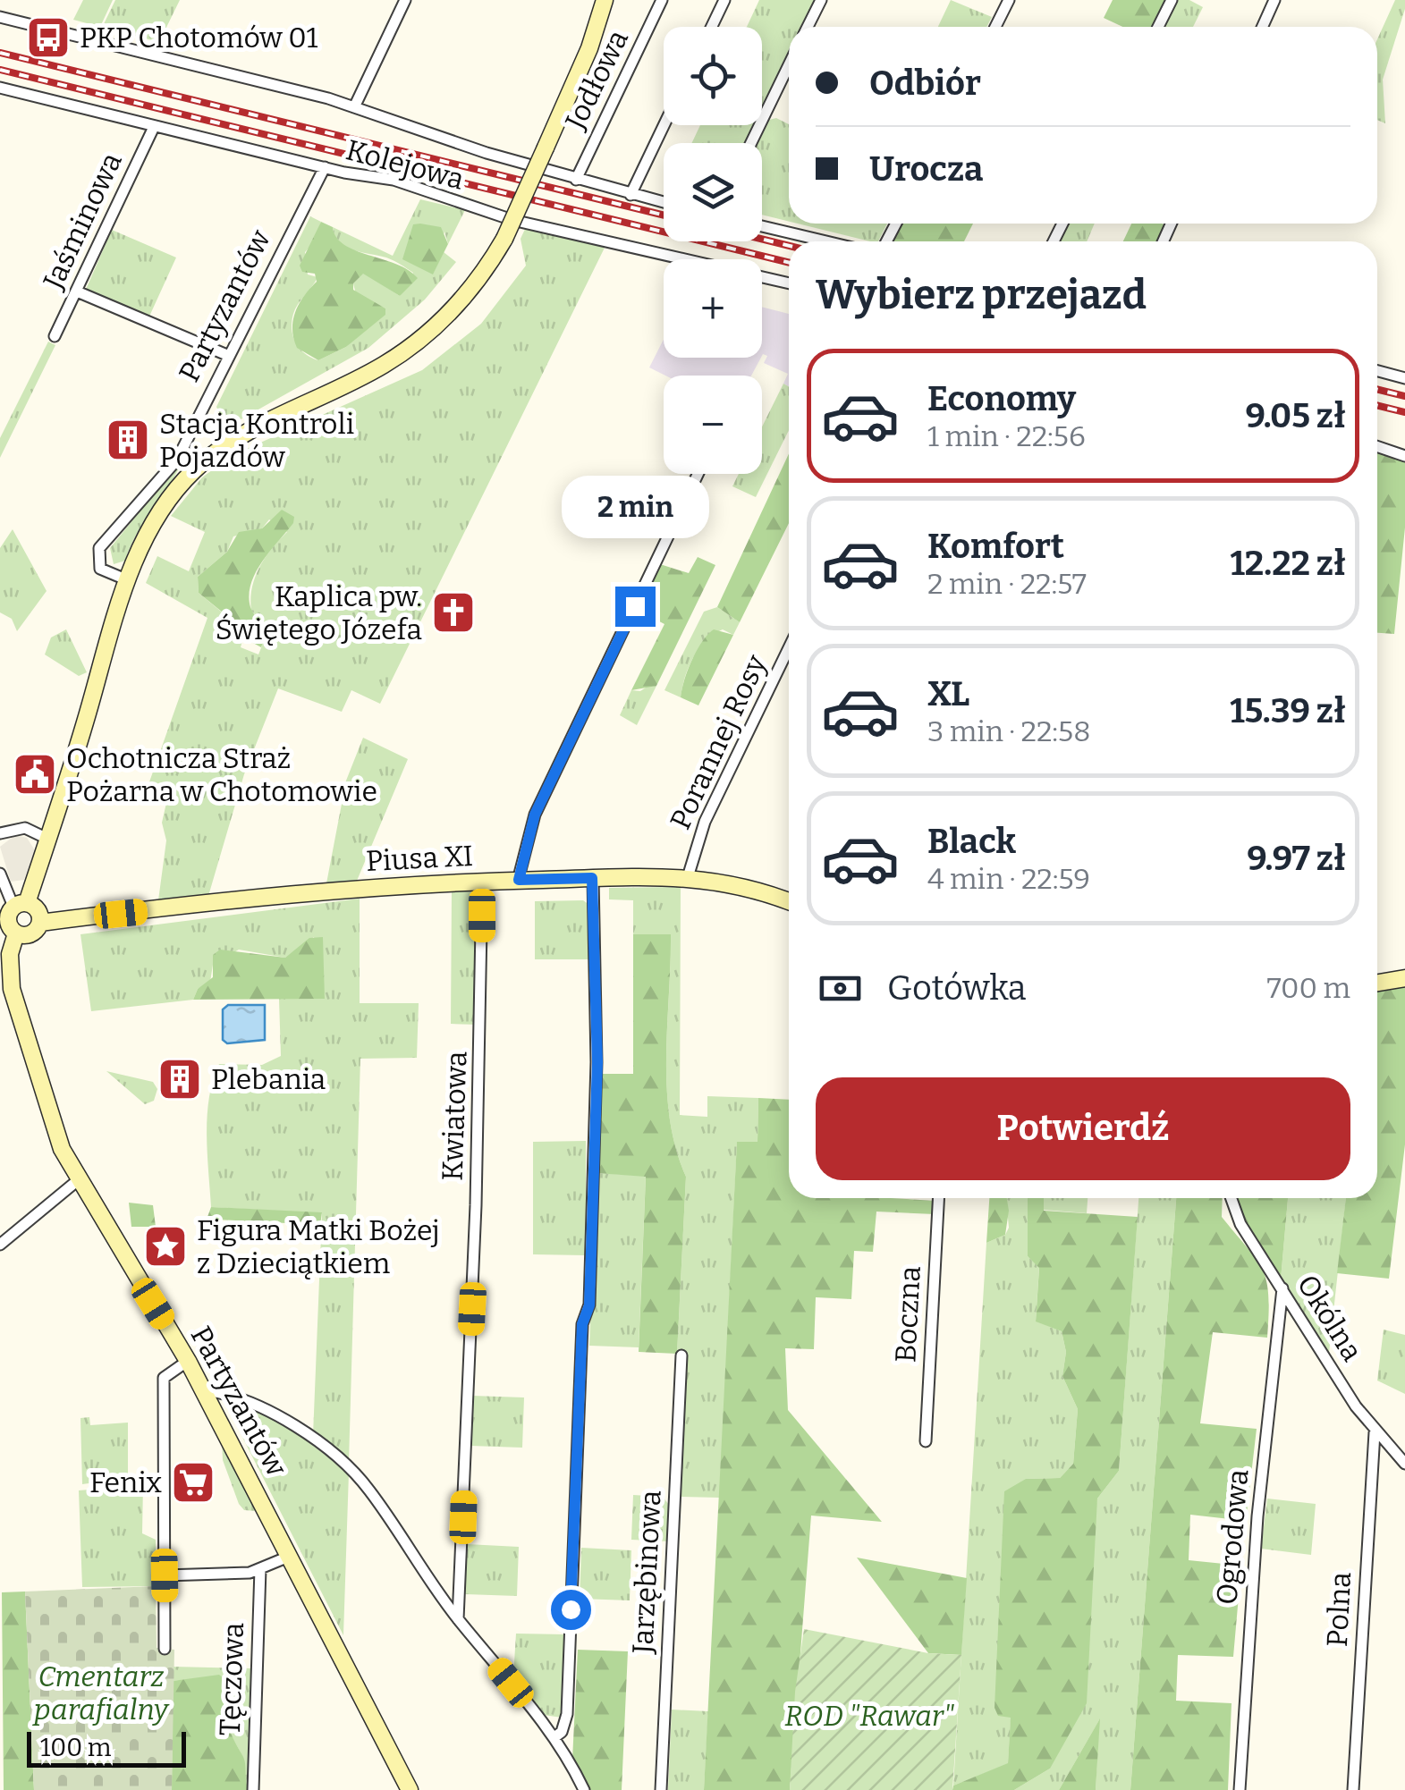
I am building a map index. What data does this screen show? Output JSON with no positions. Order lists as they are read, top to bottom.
{
  "streets": {
    "street": [
      "Jodłowa",
      "Kolejowa",
      "Jaśminowa",
      "Partyzantów",
      "Porannej Rosy",
      "Piusa XI",
      "Kwiatowa",
      "Boczna",
      "Okólna",
      "Ogrodowa",
      "Jarzębinowa",
      "Polna",
      "Tęczowa"
    ]
  },
  "crossings": [
    ["Jodłowa", "Kolejowa"],
    ["Kolejowa", "Jaśminowa"],
    ["Kolejowa", "Partyzantów"],
    ["Partyzantów", "Piusa XI"],
    ["Porannej Rosy", "Piusa XI"],
    ["Piusa XI", "Kwiatowa"],
    ["Okólna", "Ogrodowa"],
    ["Okólna", "Polna"]
  ],
  "parks": ["Cmentarz parafialny", "ROD \"Rawar\""],
  "places": {
    "bus stop": ["PKP Chotomów 01"],
    "building": ["Stacja Kontroli Pojazdów", "Plebania"],
    "church": ["Kaplica pw. Świętego Józefa"],
    "public building": ["Ochotnicza Straż Pożarna w Chotomowie"],
    "place": ["Figura Matki Bożej z Dzieciątkiem"],
    "supermarket": ["Fenix"]
  },
  "scale_bar": "100 m",
  "page": {
    "map_buttons": ["+", "−"],
    "banner": ["Odbiór", "Urocza"],
    "heading": "Wybierz przejazd",
    "list": [
      {
        "name": "Economy",
        "note": "1 min · 22:56",
        "value": "9.05 zł"
      },
      {
        "name": "Komfort",
        "note": "2 min · 22:57",
        "value": "12.22 zł"
      },
      {
        "name": "XL",
        "note": "3 min · 22:58",
        "value": "15.39 zł"
      },
      {
        "name": "Black",
        "note": "4 min · 22:59",
        "value": "9.97 zł"
      }
    ],
    "bubble": "2 min",
    "pay": ["Gotówka", "700 m"],
    "buttons": "Potwierdź",
    "scale": "100 m"
  }
}
